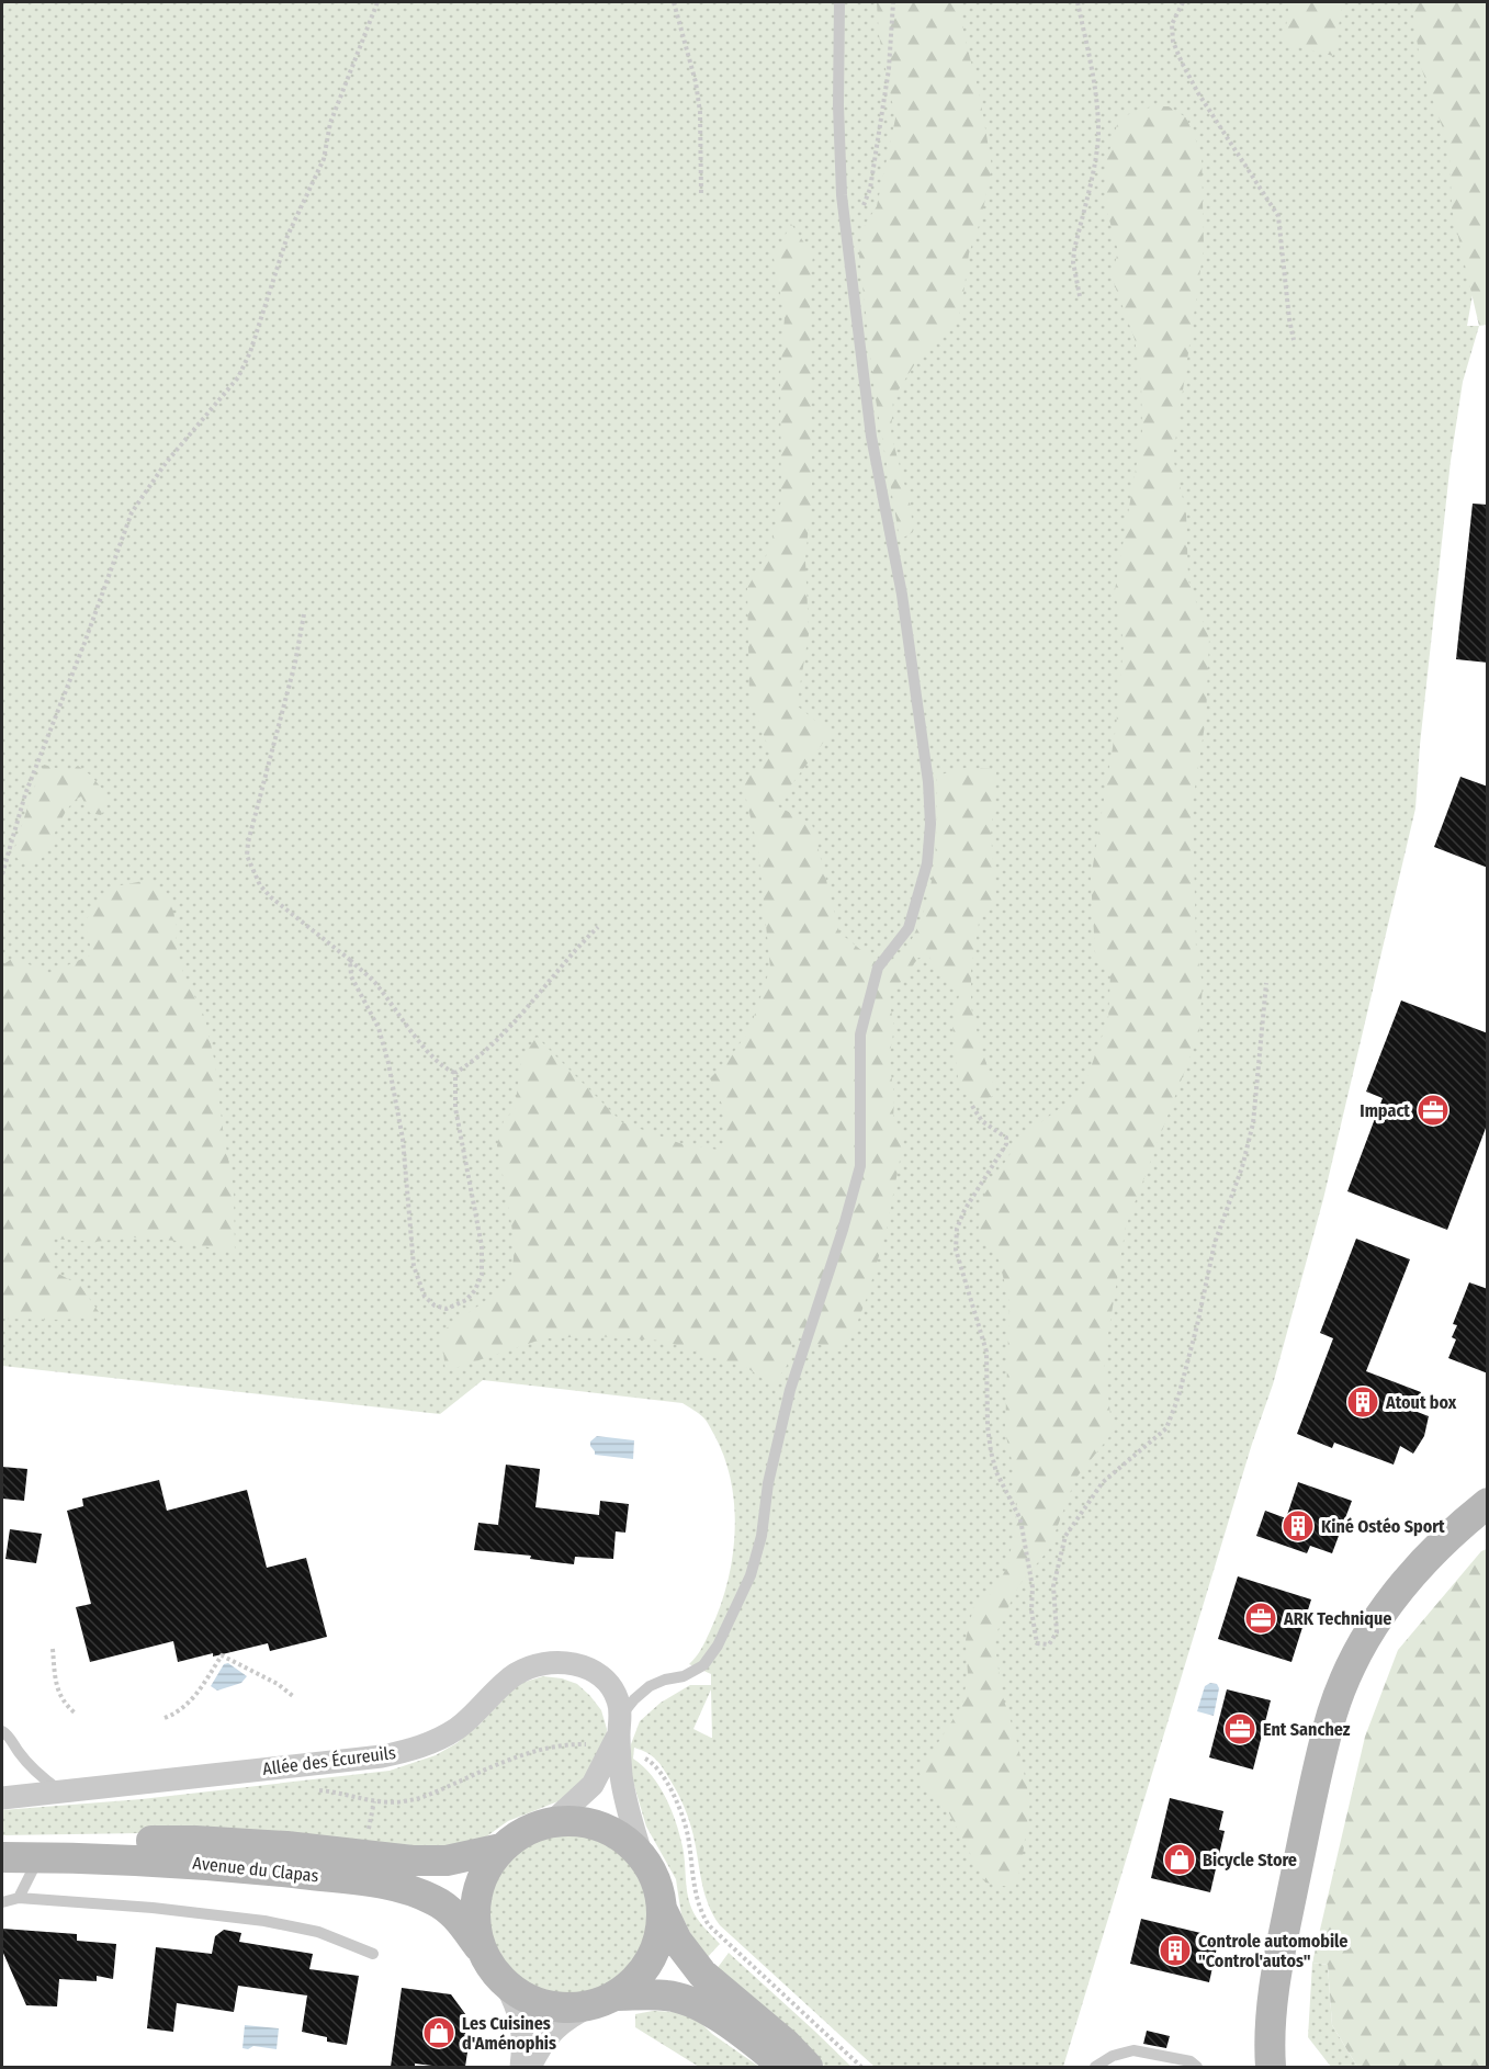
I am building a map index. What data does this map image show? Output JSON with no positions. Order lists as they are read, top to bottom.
{
  "streets": {
    "main road": ["Avenue du Clapas"],
    "street": ["Allée des Écureuils"]
  },
  "crossings": [
    ["Allée des Écureuils", "Avenue du Clapas"]
  ],
  "places": {
    "office": ["Impact", "ARK Technique", "Ent Sanchez"],
    "building": ["Atout box", "Kiné Ostéo Sport", "Controle automobile \"Control'autos\""],
    "shop": ["Bicycle Store", "Les Cuisines d'Aménophis"]
  }
}
